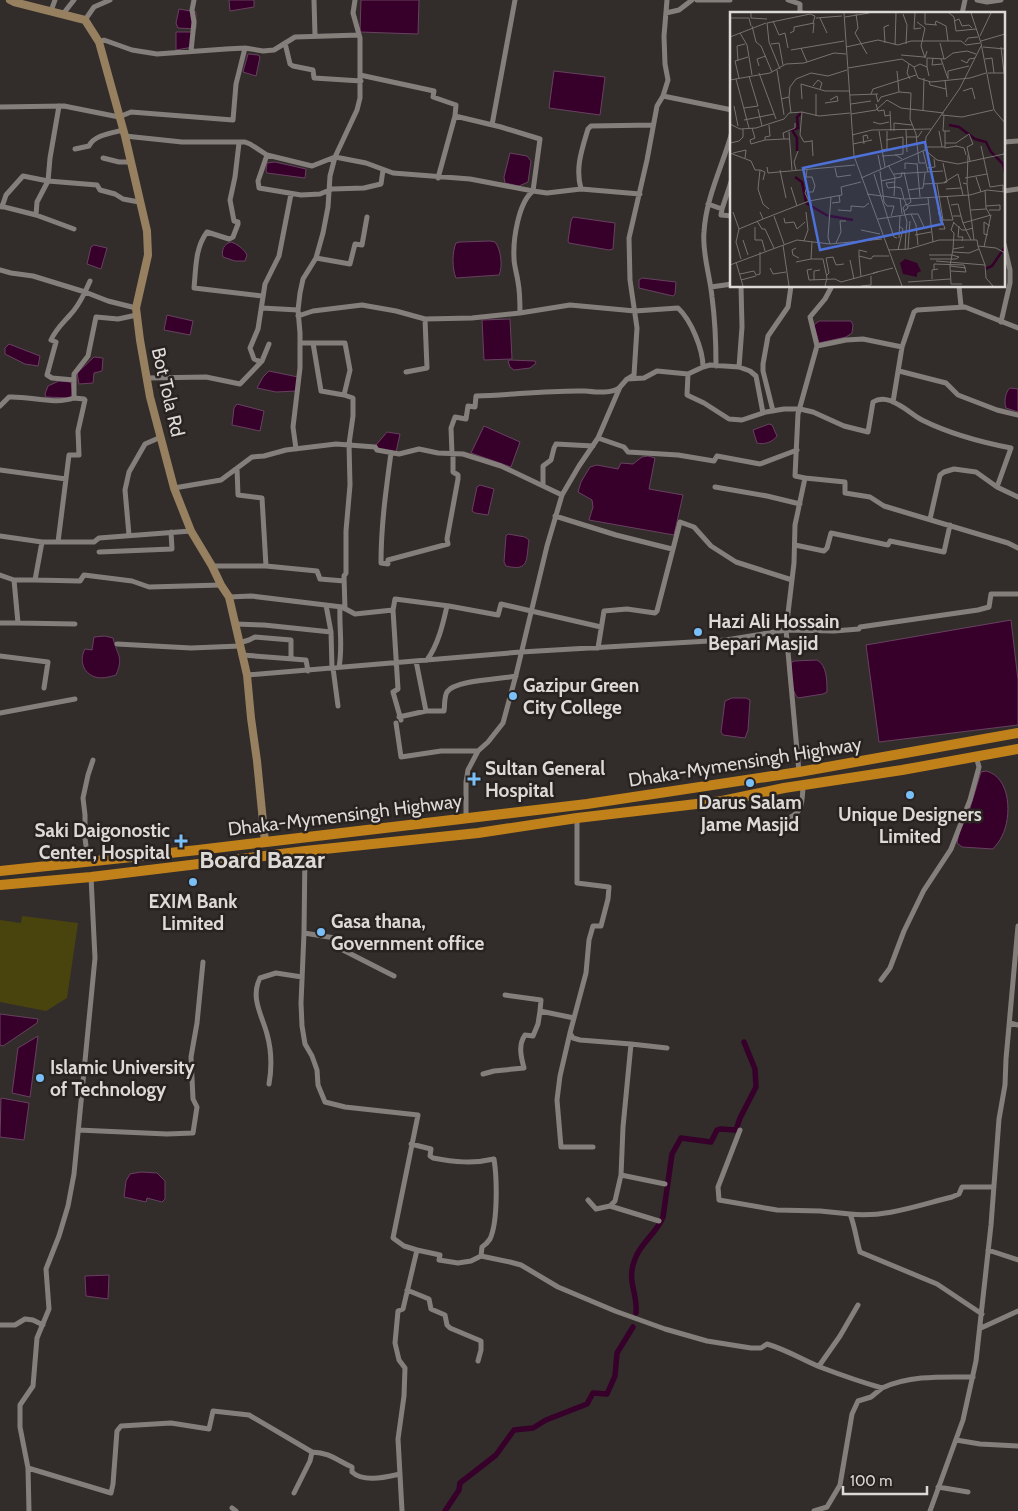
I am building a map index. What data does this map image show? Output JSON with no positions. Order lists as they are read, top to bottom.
{
  "streets": {
    "highway": ["Dhaka-Mymensingh Highway"],
    "main road": ["Bot Tola Rd"]
  },
  "crossings": [
    ["Bot Tola Rd", "Dhaka-Mymensingh Highway"]
  ],
  "districts": ["Board Bazar"],
  "places": {
    "other": [
      "Hazi Ali Hossain Bepari Masjid",
      "Gazipur Green City College",
      "Darus Salam Jame Masjid",
      "Unique Designers Limited",
      "EXIM Bank Limited",
      "Gasa thana, Government office",
      "Islamic University of Technology"
    ],
    "health": ["Sultan General Hospital", "Saki Daigonostic Center, Hospital"]
  },
  "scale_bar": "100 m"
}
